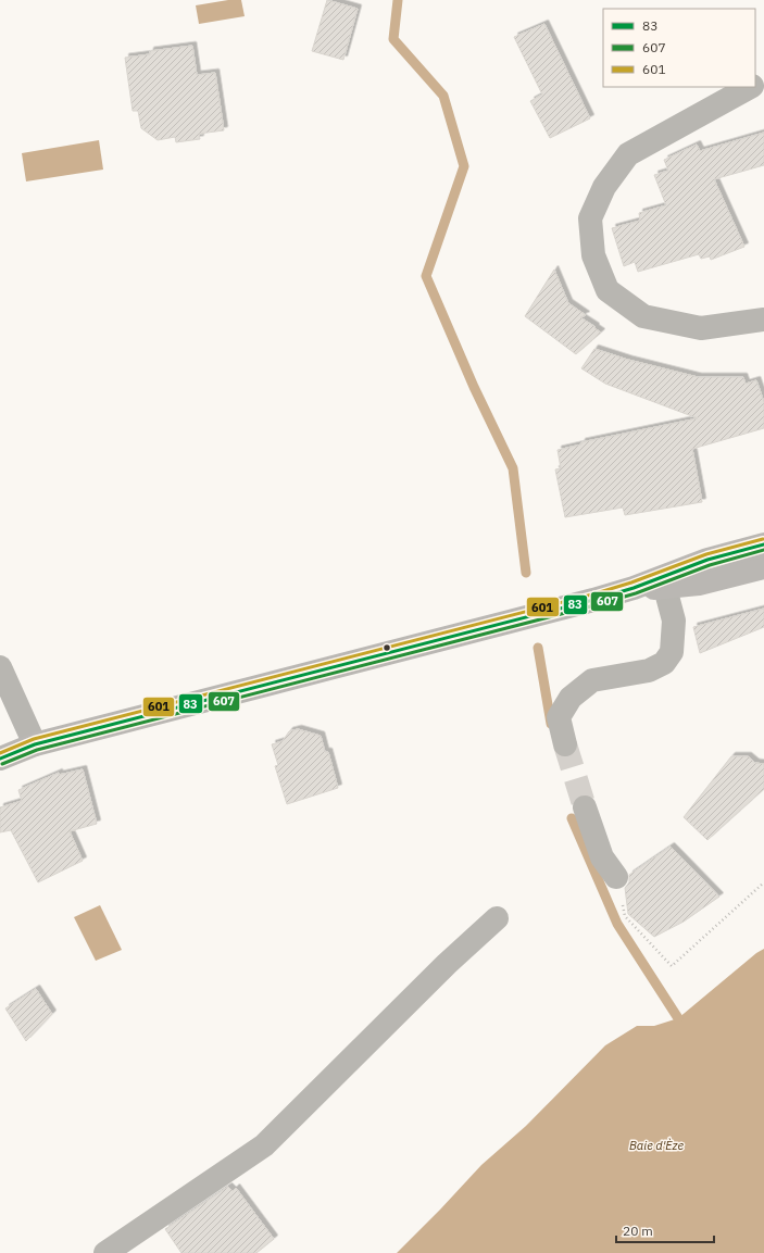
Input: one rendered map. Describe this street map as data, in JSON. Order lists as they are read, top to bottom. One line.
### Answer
{"water":["Baie d'Èze"],"lines":["transit line 601","transit line 83","transit line 607"],"legend":["83","607","601"],"scale_bar":"20 m"}
